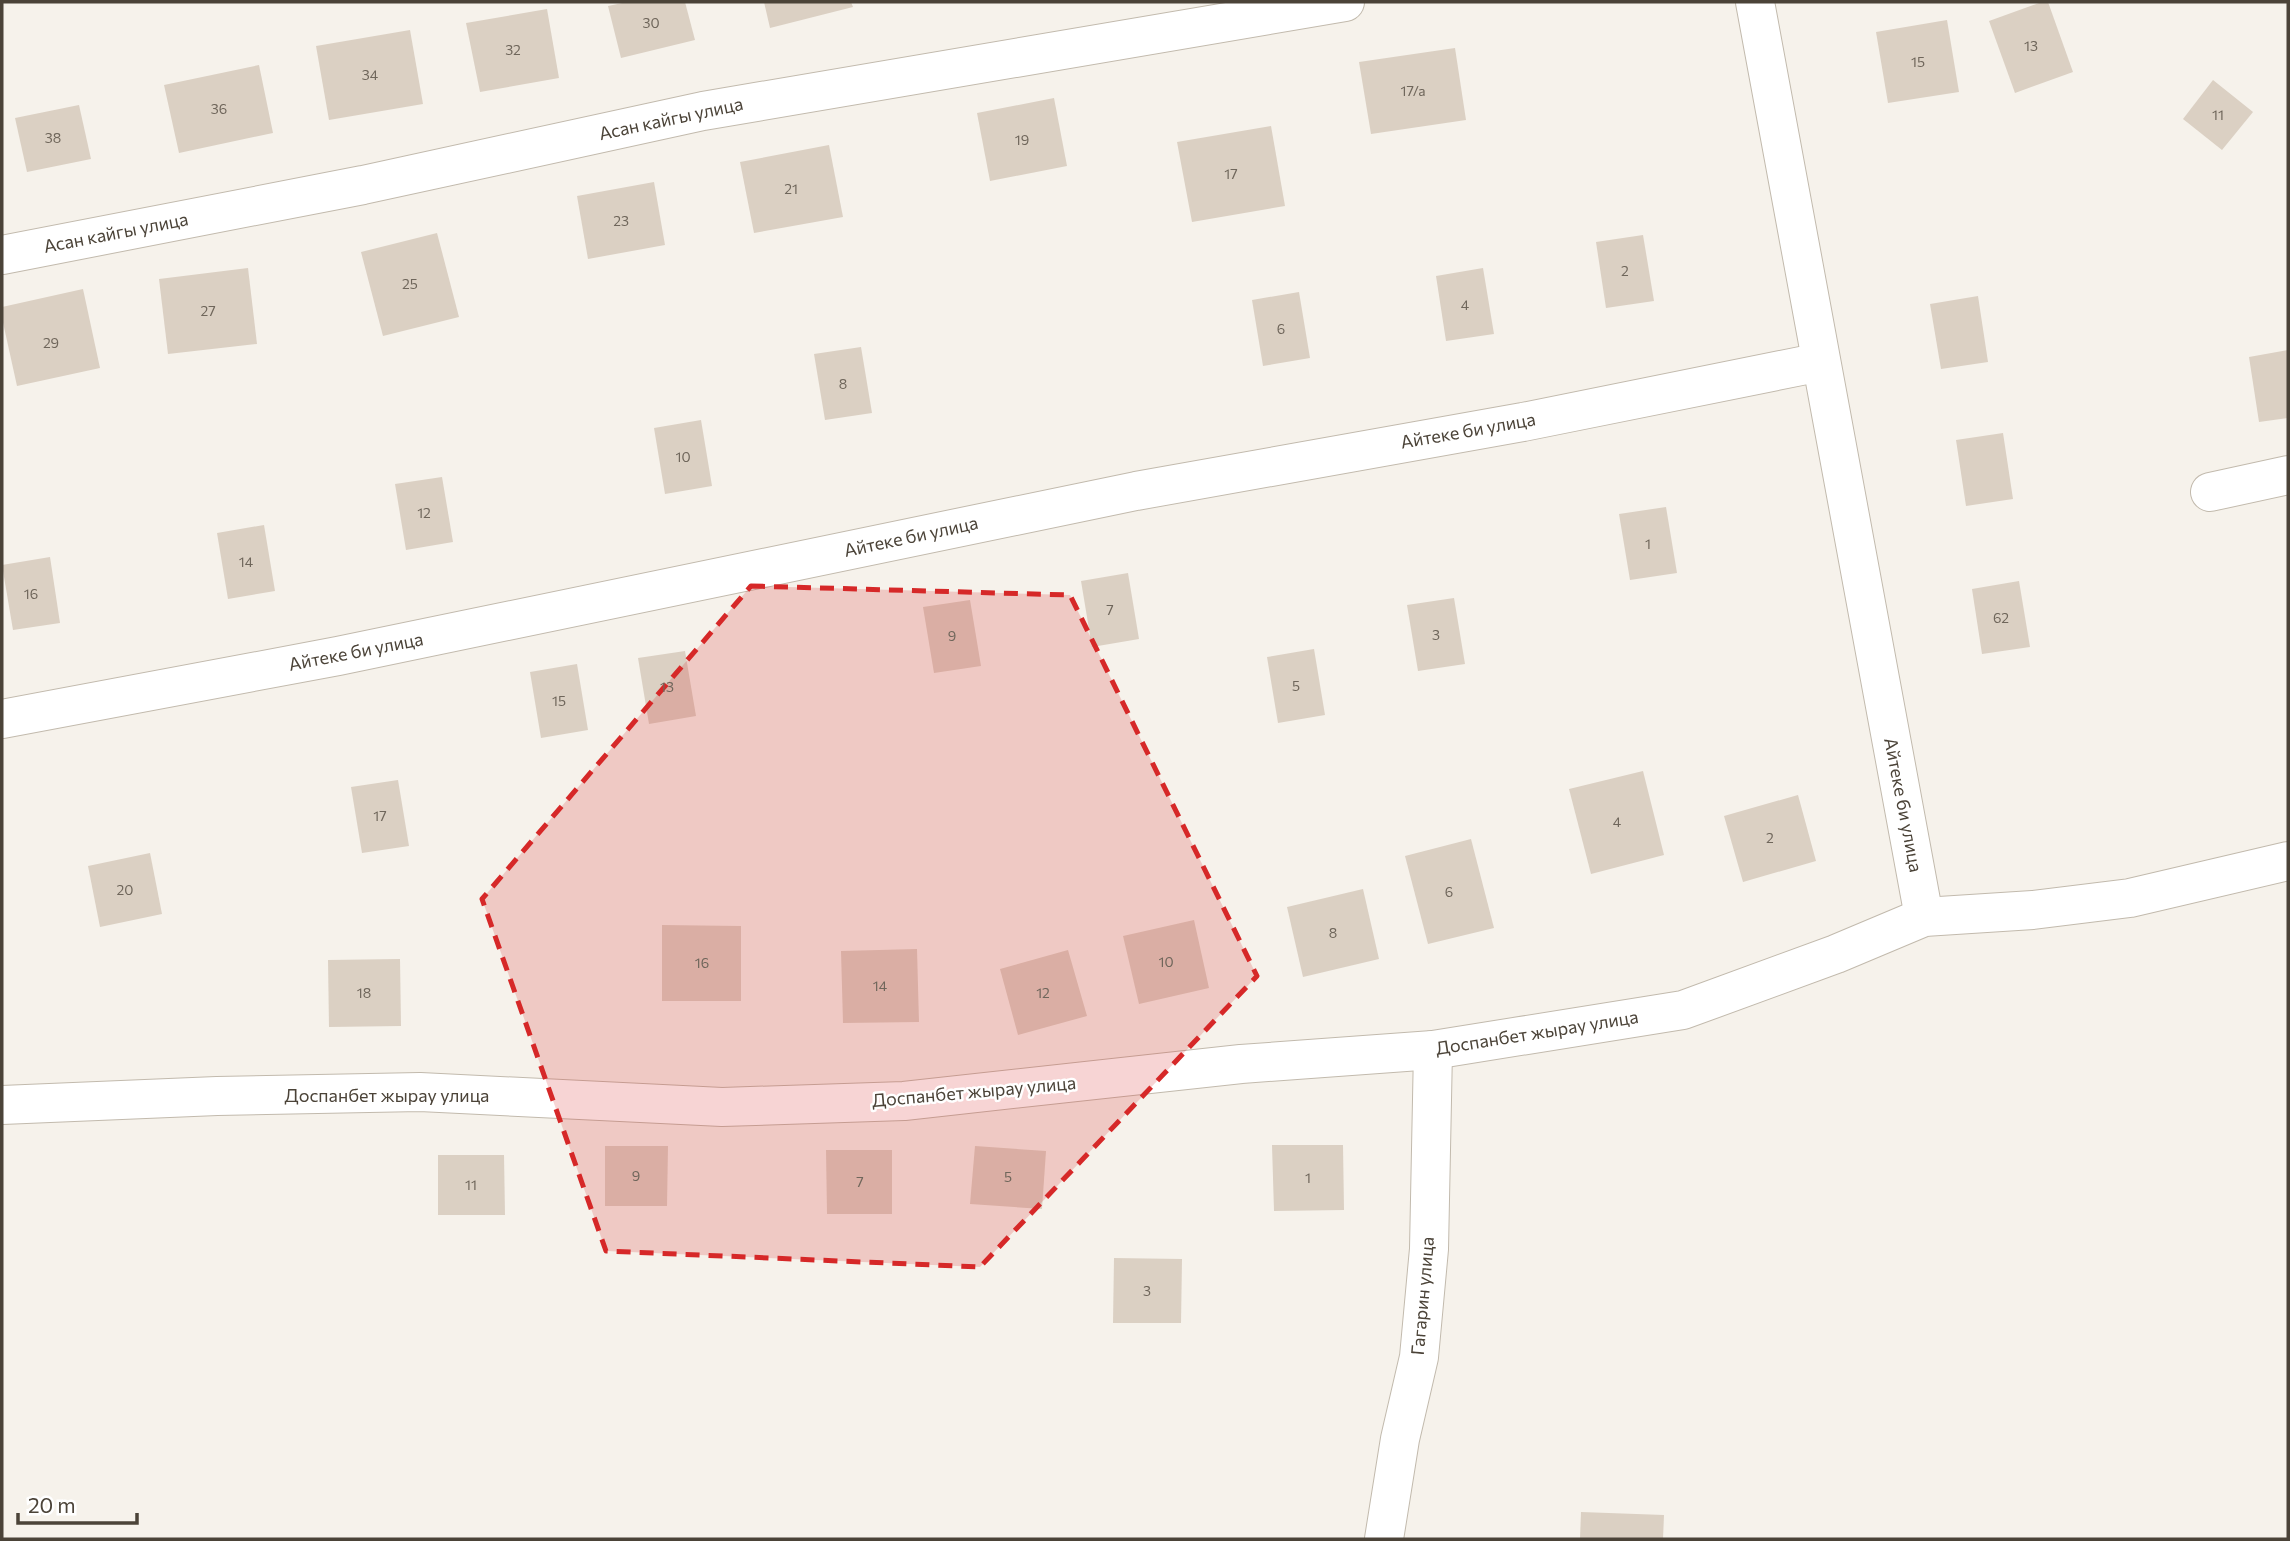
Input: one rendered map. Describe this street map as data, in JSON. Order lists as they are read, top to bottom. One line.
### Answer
{"streets":{"street":["Асан кайгы улица","Айтеке би улица","Доспанбет жырау улица","Гагарин улица"]},"crossings":[["Айтеке би улица","Доспанбет жырау улица"],["Доспанбет жырау улица","Гагарин улица"]],"house_numbers":["30","13","32","15","34","17/а","36","11","38","19","17","21","23","2","25","4","27","6","29","8","10","12","1","14","16","7","62","3","9","5","13","15","17","4","2","20","6","8","10","16","14","18","12","9","5","1","7","11","3"],"scale_bar":"20 m"}
